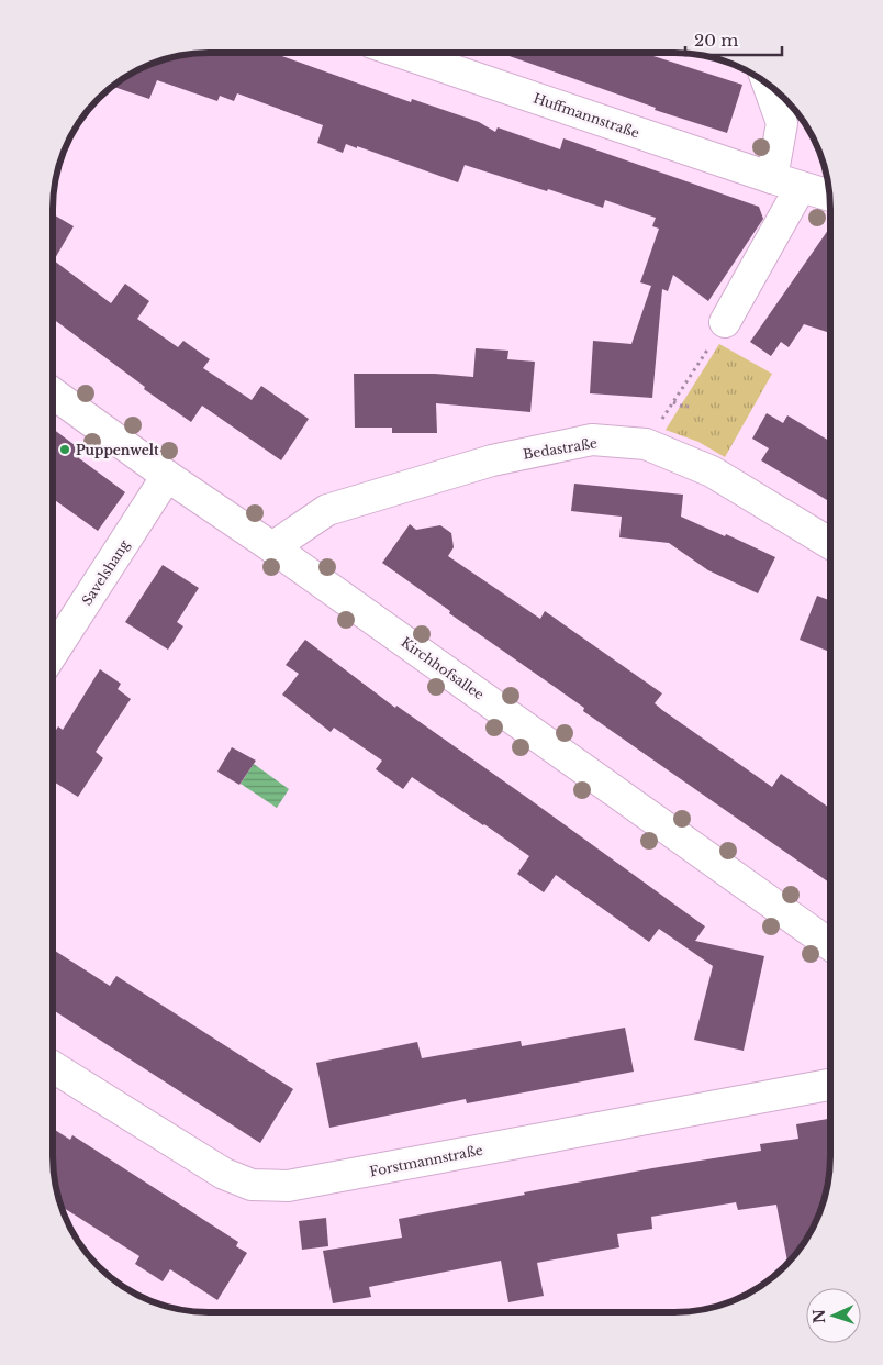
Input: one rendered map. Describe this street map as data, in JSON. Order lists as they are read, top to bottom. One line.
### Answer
{"streets":{"street":["Huffmannstraße","Bedastraße","Savelshang","Kirchhofsallee","Forstmannstraße"]},"crossings":[["Bedastraße","Kirchhofsallee"],["Savelshang","Kirchhofsallee"]],"places":["Puppenwelt"],"scale_bar":"20 m","north":"left"}
